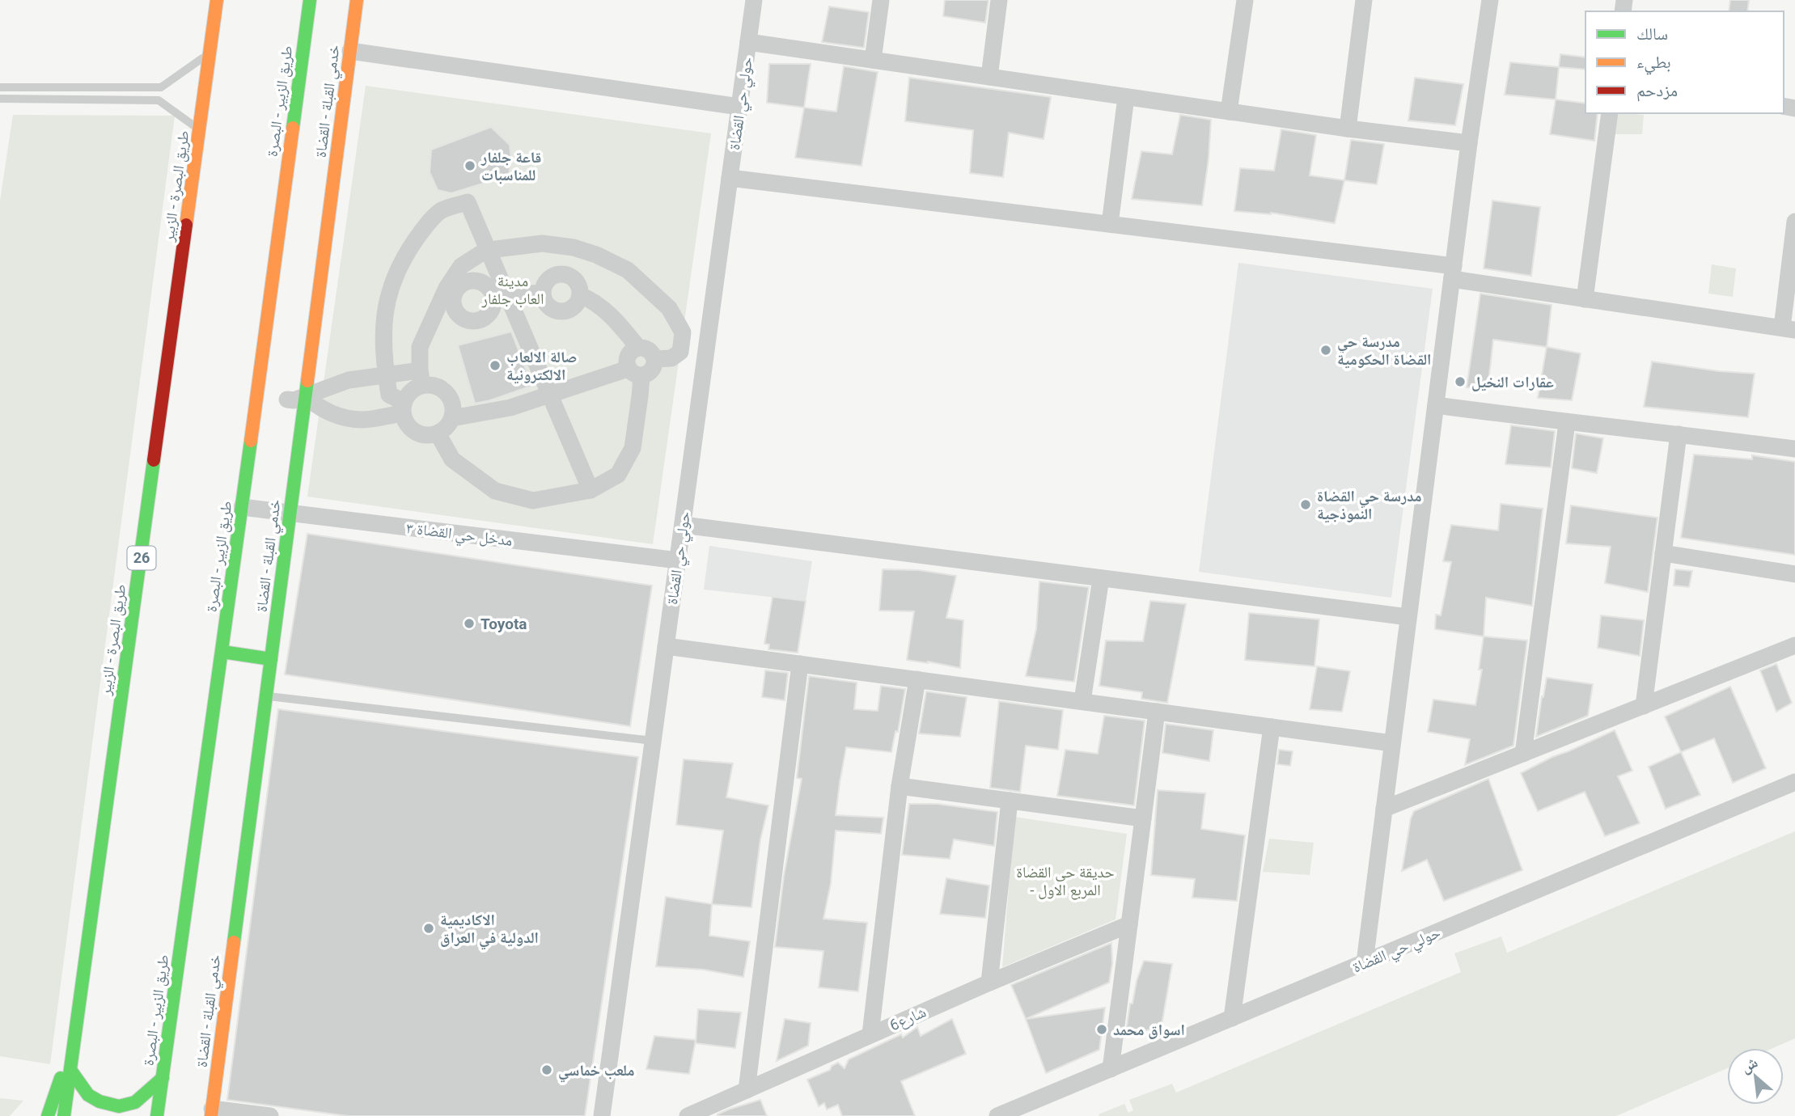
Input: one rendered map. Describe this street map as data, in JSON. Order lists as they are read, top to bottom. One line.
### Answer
{"streets":{"main road":["طريق الزبير - البصرة","خدمي القبلة - القضاة","طريق البصرة - الزبير","26"],"street":["حولي حي القضاة","مدخل حي القضاة ٣","شارع6"]},"crossings":[["طريق الزبير - البصرة","مدخل حي القضاة ٣"],["خدمي القبلة - القضاة","مدخل حي القضاة ٣"],["حولي حي القضاة","مدخل حي القضاة ٣"]],"parks":["مدينة العاب جلفار","حديقة حي القضاة - المربع الاول"],"places":["قاعة جلفار للمناسبات","مدرسة حي القضاة الحكومية","صالة الالعاب الالكترونية","عقارات النخيل","مدرسة حي القضاة النموذجية","Toyota","الاكاديمية الدولية في العراق","اسواق محمد","ملعب خماسي"],"legend":["سالك","بطيء","مزدحم"],"north":"top left"}
